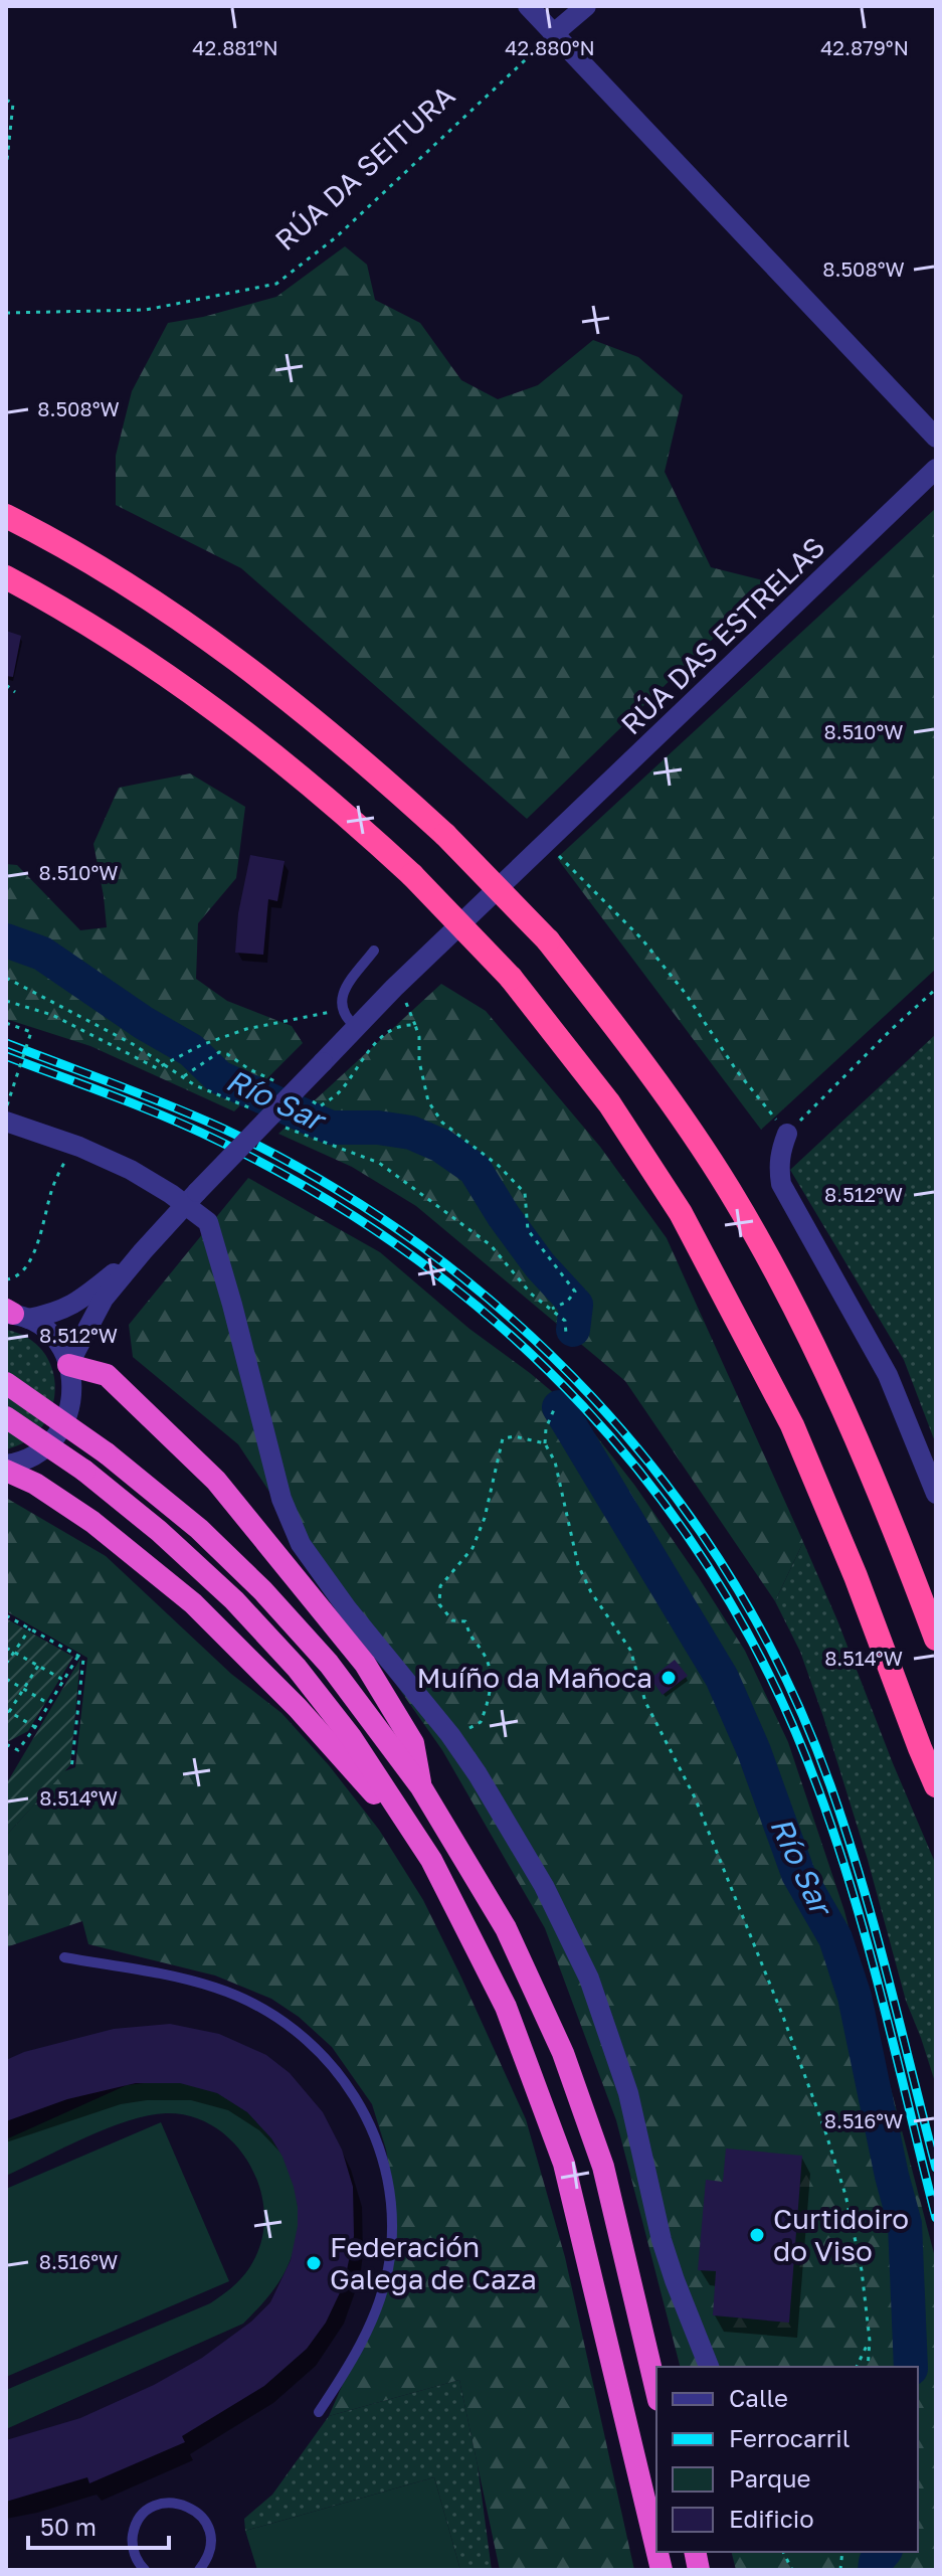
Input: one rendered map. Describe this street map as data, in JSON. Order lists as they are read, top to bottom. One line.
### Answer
{"streets":{"street":["RÚA DAS ESTRELAS"],"path":["RÚA DA SEITURA"]},"water":["Río Sar"],"places":["Muíño da Mañoca","Curtidoiro do Viso","Federación Galega de Caza"],"legend":["Calle","Ferrocarril","Parque","Edificio"],"scale_bar":"50 m","coordinates":["42.881°N","42.879°N","42.880°N","8.508°W","8.510°W","8.512°W","8.514°W","8.516°W"]}
